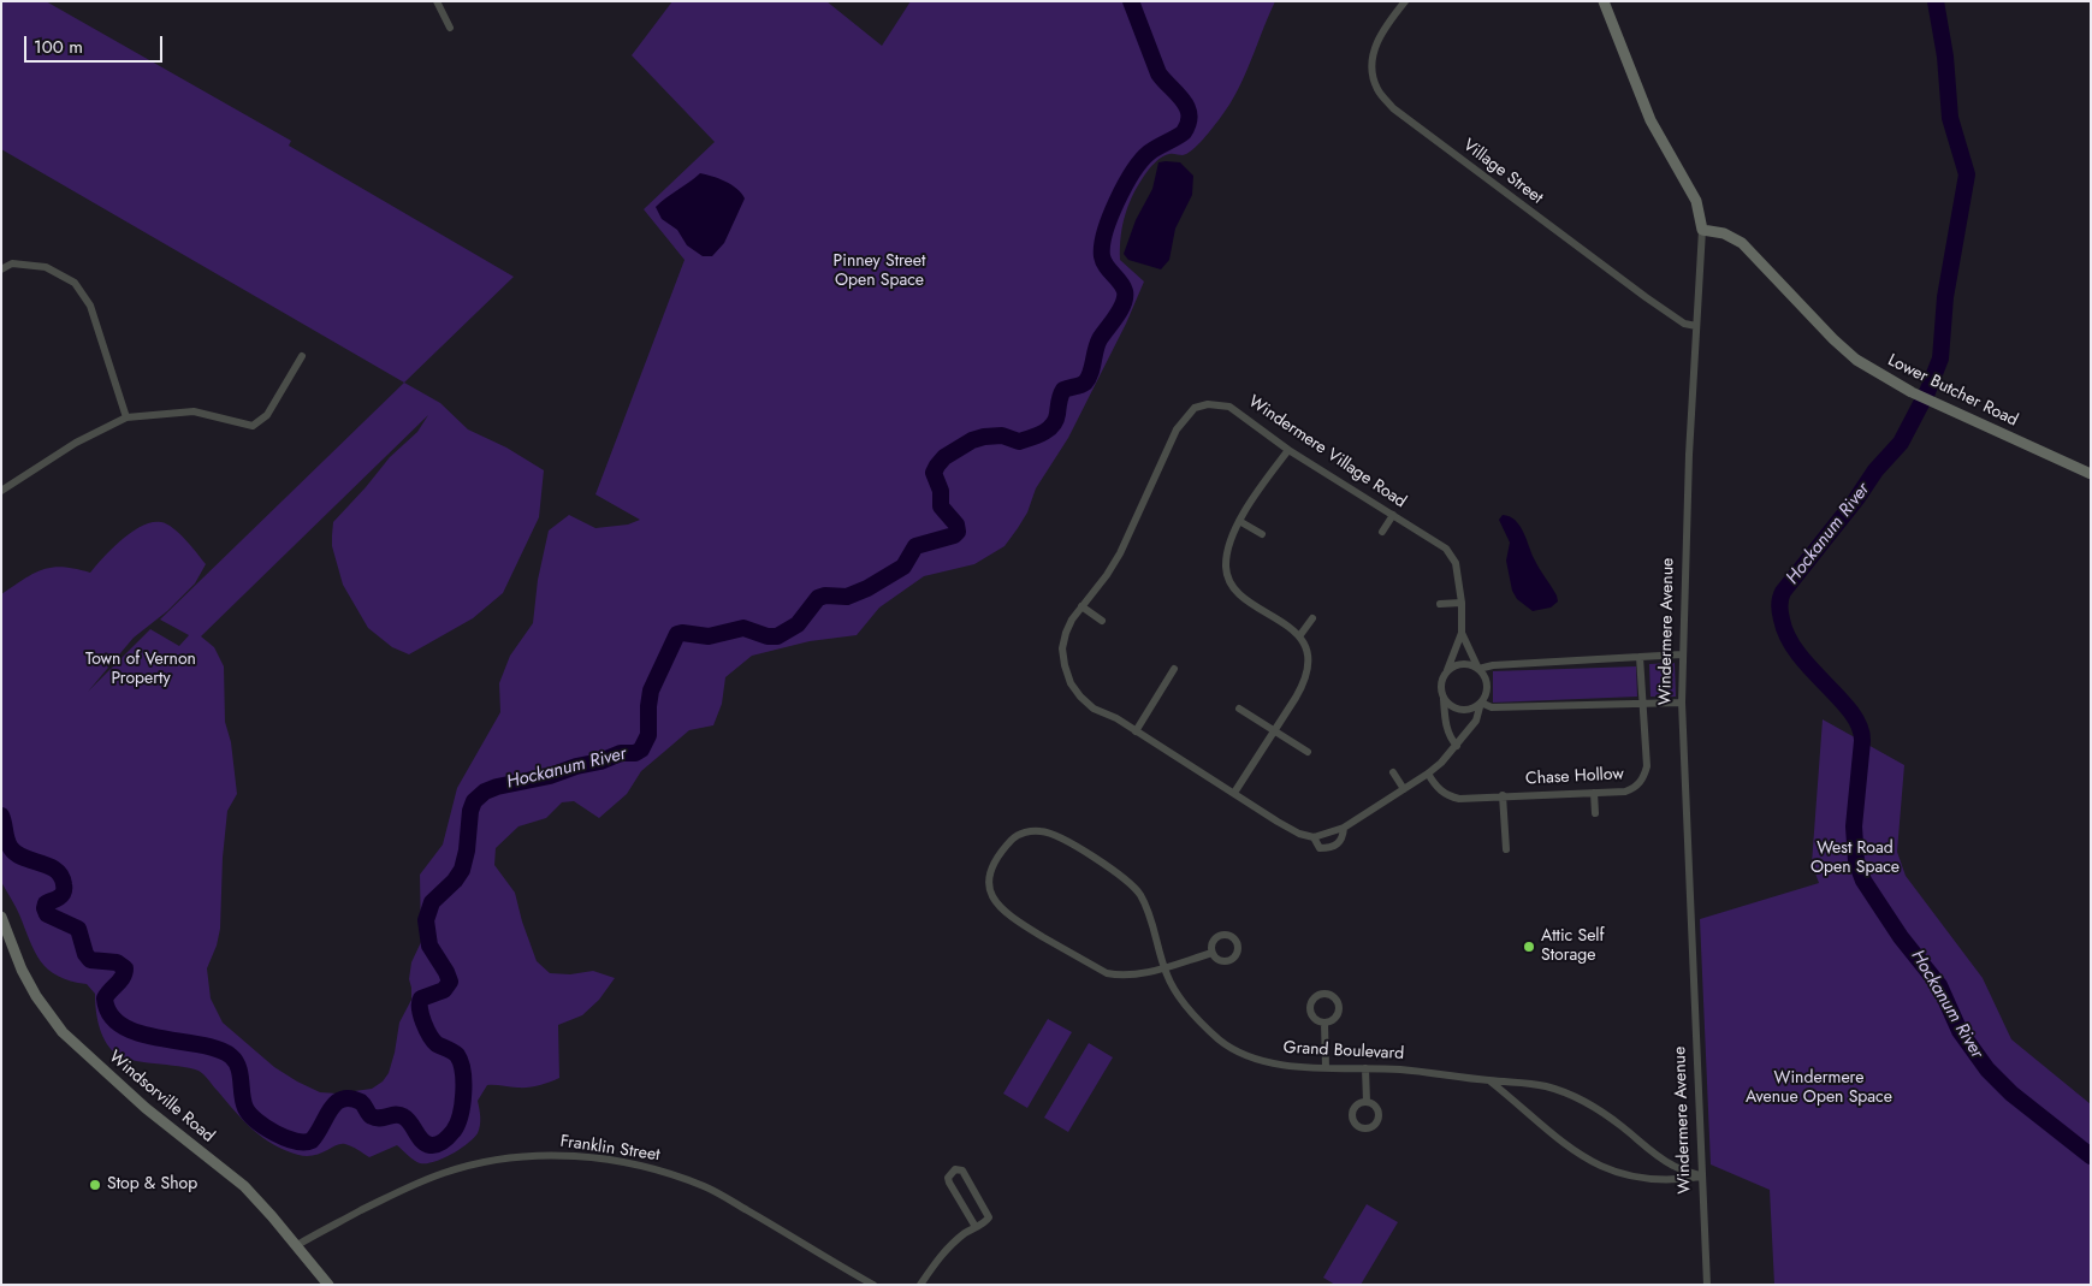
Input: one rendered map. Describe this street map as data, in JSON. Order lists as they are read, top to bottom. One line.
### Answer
{"streets":{"street":["Village Street","Lower Butcher Road","Windermere Village Road","Windermere Avenue","Chase Hollow","Grand Boulevard","Windsorville Road","Franklin Street"]},"crossings":[["Village Street","Windermere Avenue"],["Lower Butcher Road","Windermere Avenue"],["Windermere Village Road","Chase Hollow"],["Windermere Avenue","Grand Boulevard"],["Windsorville Road","Franklin Street"]],"water":["Hockanum River"],"parks":["Pinney Street Open Space","Town of Vernon Property","West Road Open Space","Windermere Avenue Open Space"],"places":["Attic Self Storage","Stop & Shop"],"scale_bar":"100 m"}
